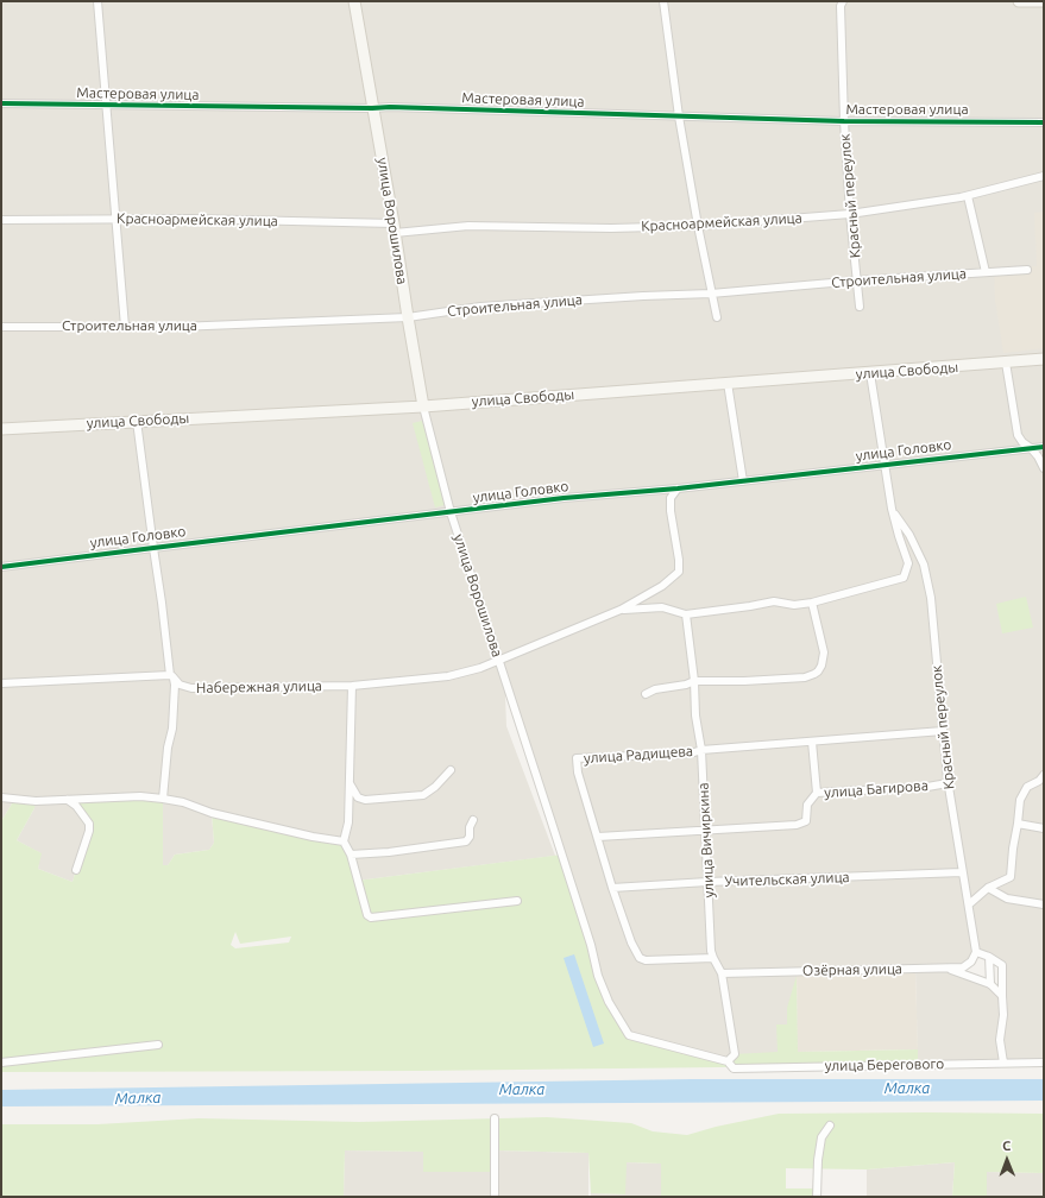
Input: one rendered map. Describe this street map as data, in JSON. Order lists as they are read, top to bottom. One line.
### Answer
{"streets":{"main road":["улица Ворошилова","улица Свободы"],"street":["Мастеровая улица","Красный переулок","Красноармейская улица","Строительная улица","улица Головко","Набережная улица","улица Радищева","улица Багирова","улица Вичиркина","Учительская улица","Озёрная улица","улица Берегового"]},"crossings":[["Мастеровая улица","Красный переулок"],["Мастеровая улица","улица Ворошилова"],["Красный переулок","Красноармейская улица"],["Красный переулок","Строительная улица"],["Красный переулок","улица Свободы"],["Красный переулок","улица Головко"],["Красный переулок","Набережная улица"],["Красный переулок","улица Радищева"],["Красный переулок","улица Багирова"],["Красный переулок","Учительская улица"],["Красный переулок","Озёрная улица"],["Красноармейская улица","улица Ворошилова"],["улица Ворошилова","Строительная улица"],["улица Ворошилова","улица Свободы"],["улица Ворошилова","улица Головко"],["улица Ворошилова","Набережная улица"],["улица Ворошилова","улица Берегового"],["улица Головко","Набережная улица"],["Набережная улица","улица Вичиркина"],["улица Радищева","улица Багирова"],["улица Радищева","улица Вичиркина"],["улица Радищева","Учительская улица"],["улица Багирова","улица Вичиркина"],["улица Вичиркина","Учительская улица"],["улица Вичиркина","Озёрная улица"],["улица Вичиркина","улица Берегового"]],"water":["Малка"],"north":"top"}
